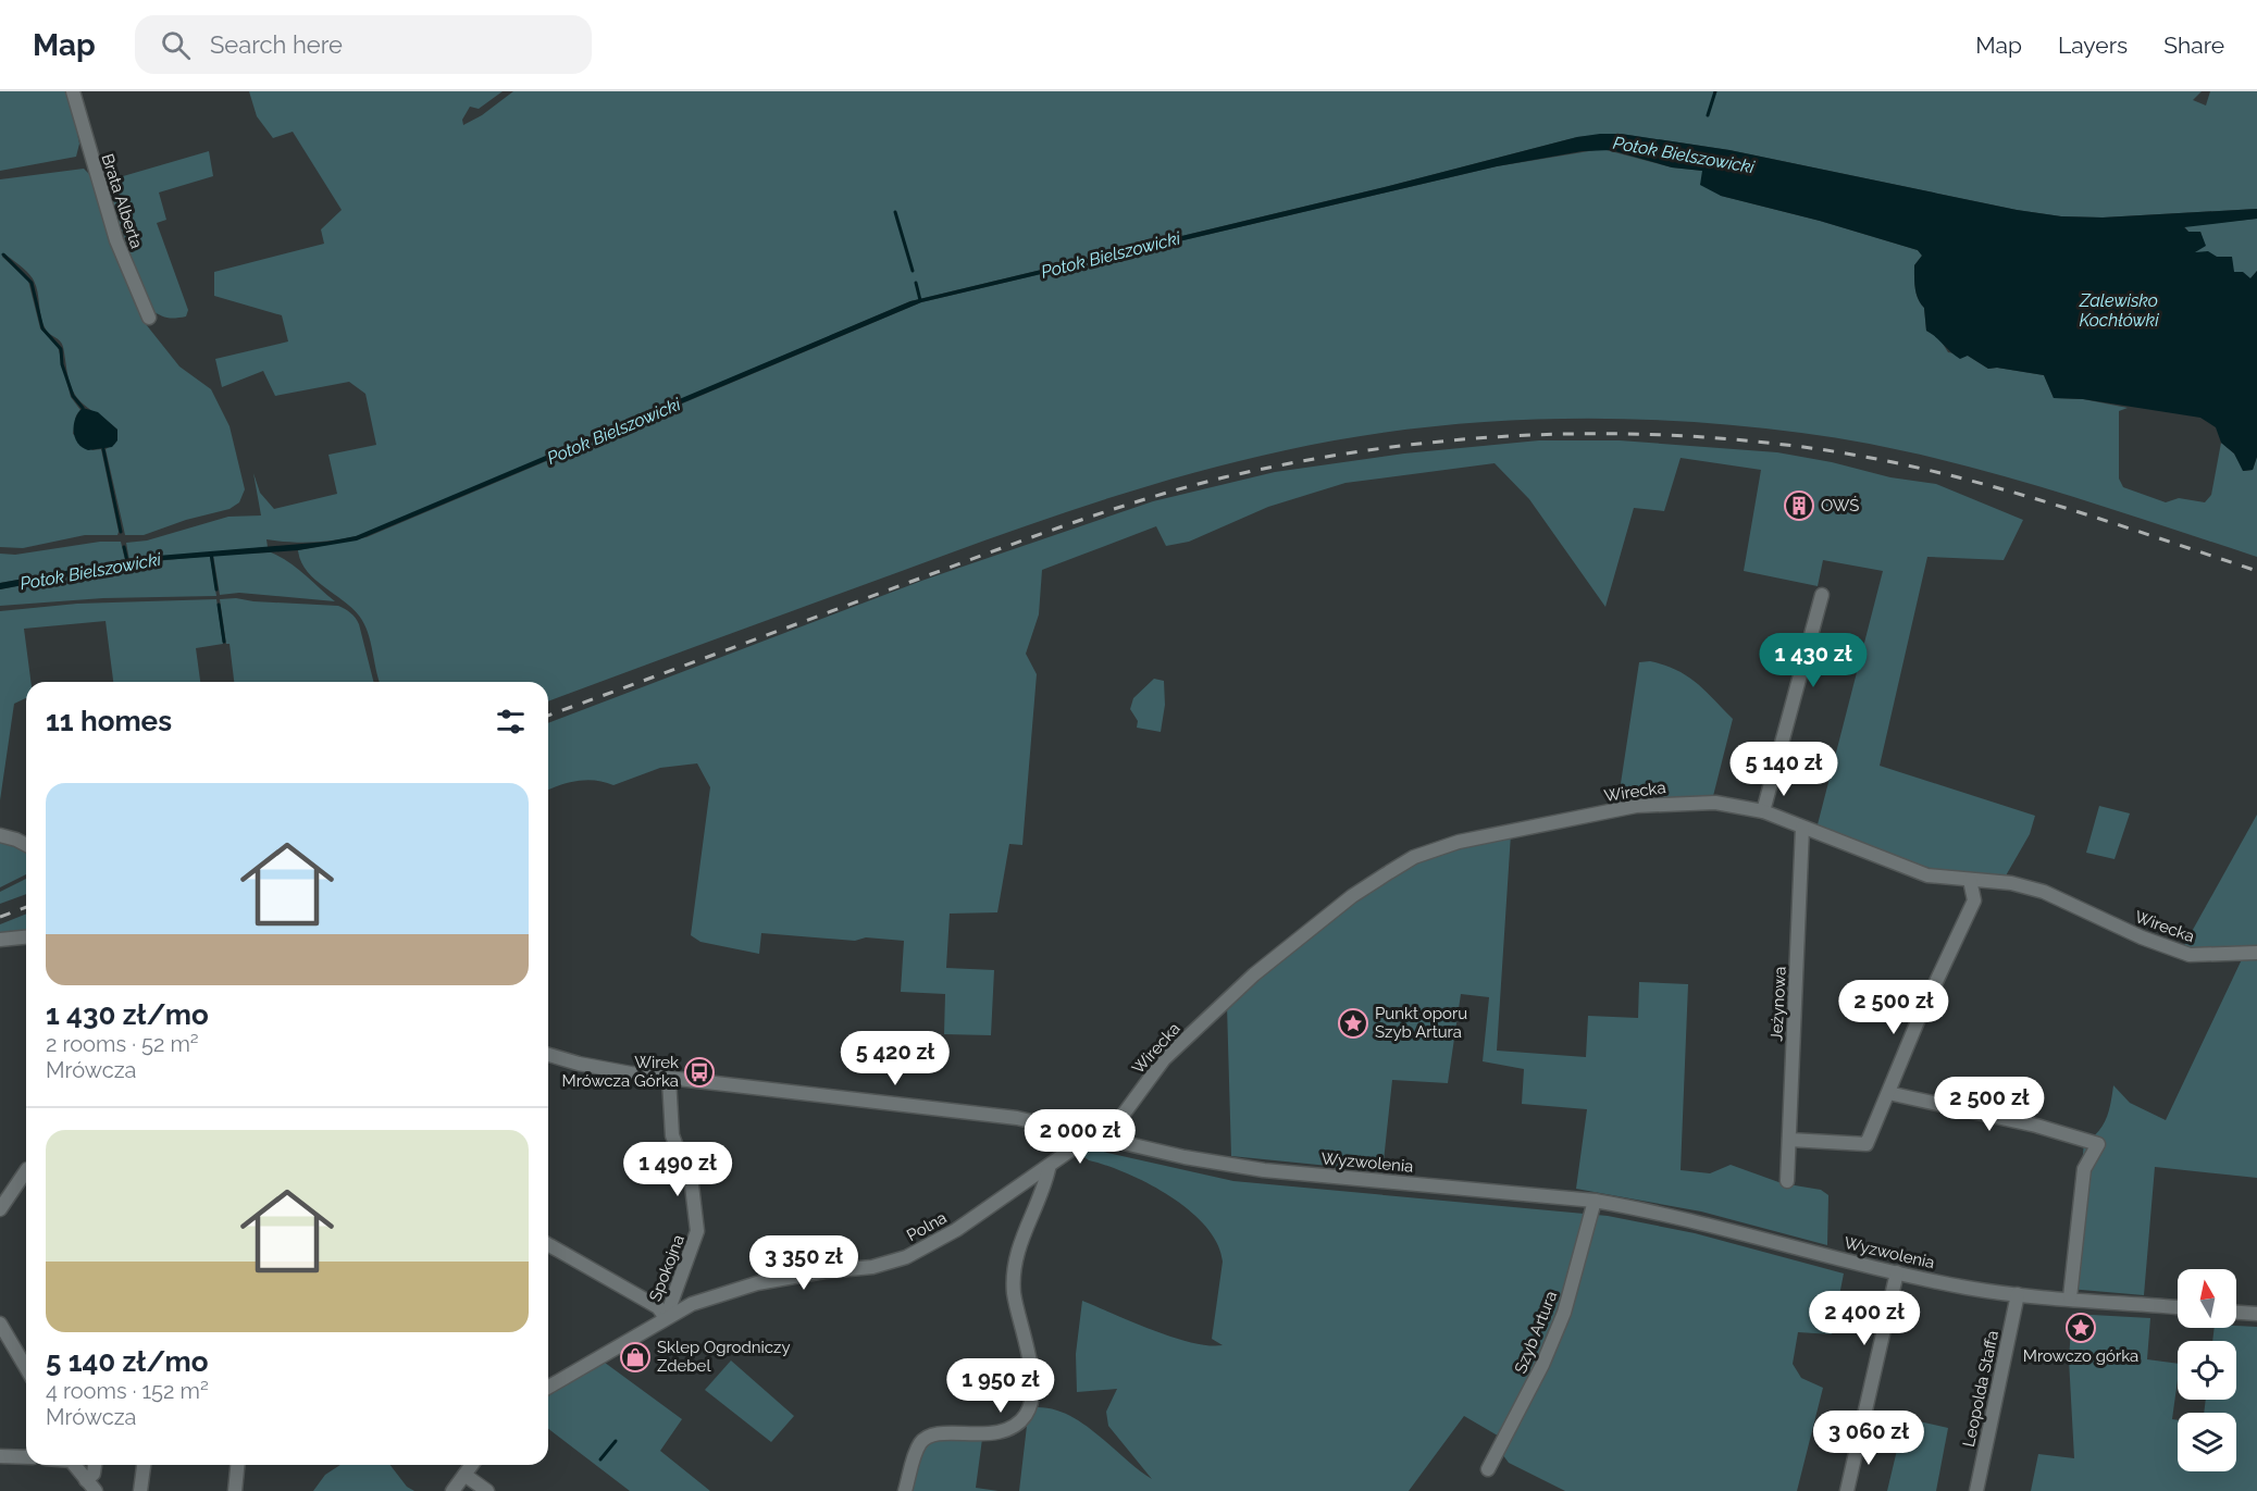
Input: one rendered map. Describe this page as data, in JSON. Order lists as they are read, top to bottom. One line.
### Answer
{"streets":{"street":["Brata Alberta","Wirecka","Jeżynowa","Wyzwolenia","Polna","Spokojna","Szyb Artura","Leopolda Staffa"]},"crossings":[["Wirecka","Jeżynowa"],["Wirecka","Wyzwolenia"],["Wirecka","Polna"],["Wyzwolenia","Polna"],["Wyzwolenia","Spokojna"],["Wyzwolenia","Szyb Artura"],["Wyzwolenia","Leopolda Staffa"],["Polna","Spokojna"]],"water":["Potok Bielszowicki","Zalewisko Kochłówki"],"places":{"building":["OWŚ"],"place":["Punkt oporu Szyb Artura","Mrowczo górka"],"bus stop":["Wirek Mrówcza Górka"],"shop":["Sklep Ogrodniczy Zdebel"]},"north":"top","page":{"header":"Map","search":"Search here","nav":["Map","Layers","Share"],"price":["1 430 zł","5 140 zł","2 500 zł","5 420 zł","2 500 zł","2 000 zł","1 490 zł","3 350 zł","2 400 zł","1 950 zł","3 060 zł"],"heading":"11 homes","list":[{"name":"1 430 zł/mo","note":"2 rooms · 52 m² · Mrówcza"},{"name":"5 140 zł/mo","note":"4 rooms · 152 m² · Mrówcza"}]}}
